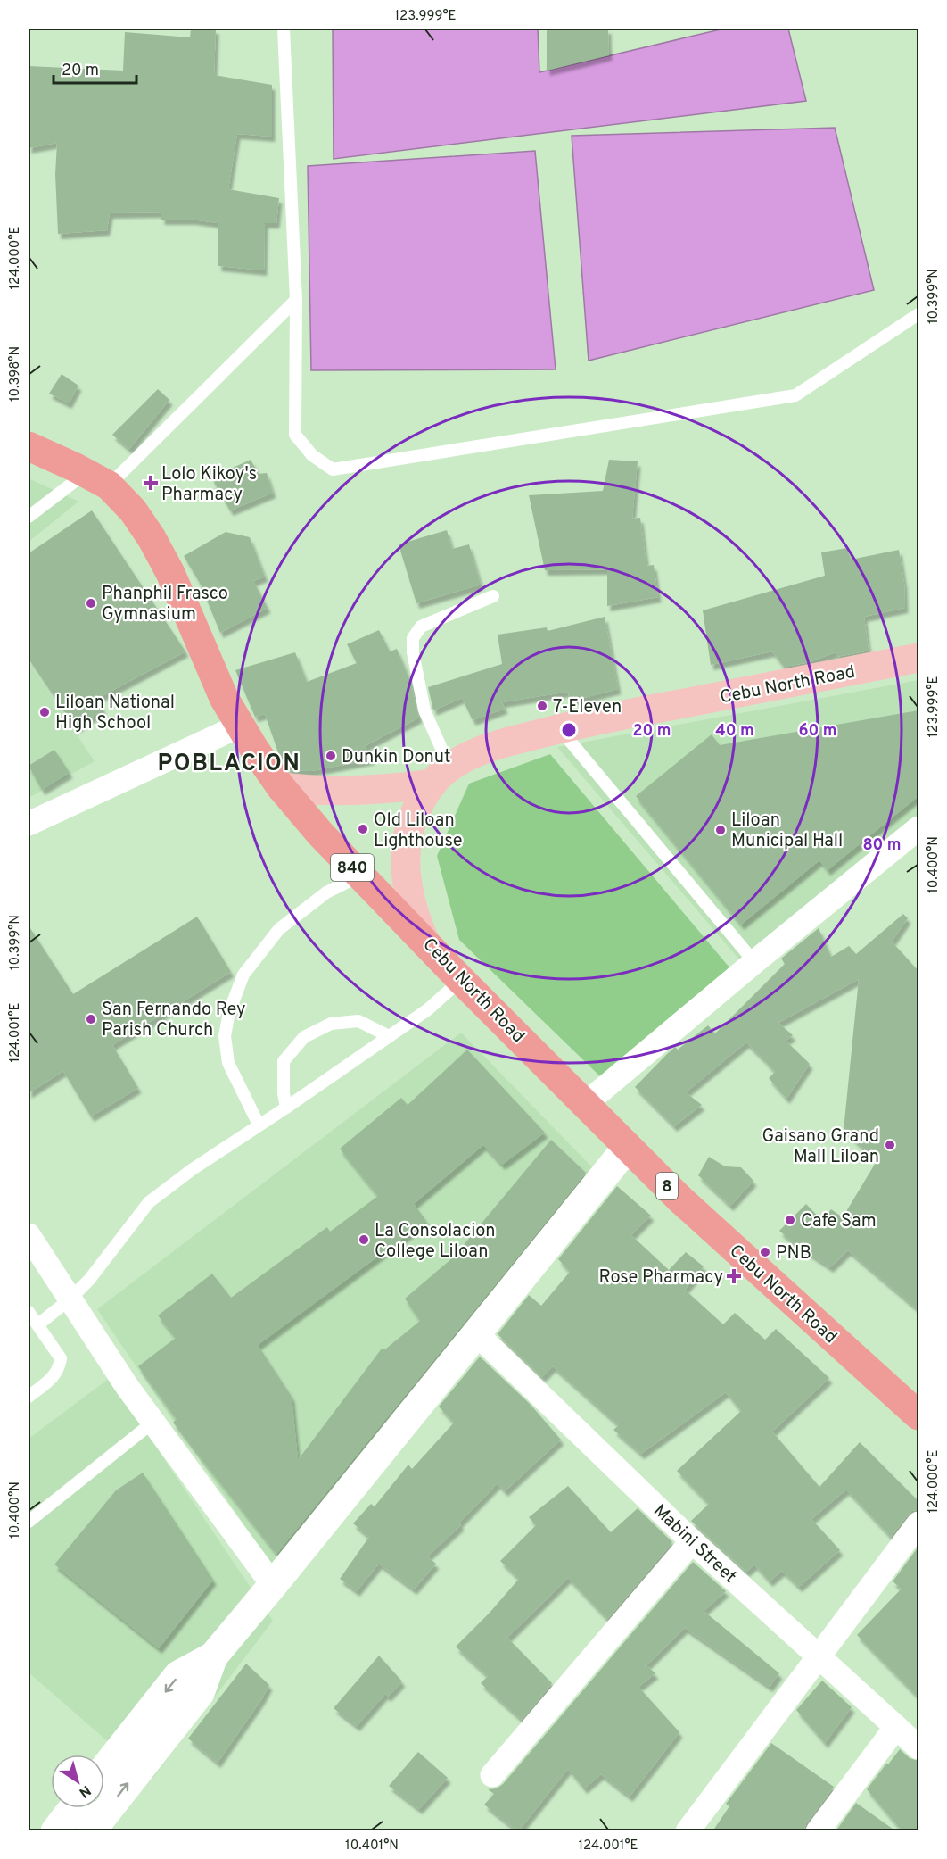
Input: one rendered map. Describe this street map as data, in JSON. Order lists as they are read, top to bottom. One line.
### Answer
{"streets":{"highway":["Cebu North Road","840","8"],"street":["Mabini Street"]},"crossings":[["Cebu North Road","840"]],"districts":["POBLACION"],"places":{"health":["Lolo Kikoy's Pharmacy","Rose Pharmacy"],"other":["Phanphil Frasco Gymnasium","7-Eleven","Liloan National High School","Dunkin Donut","Old Liloan Lighthouse","Liloan Municipal Hall","San Fernando Rey Parish Church","Gaisano Grand Mall Liloan","Cafe Sam","La Consolacion College Liloan","PNB"]},"scale_bar":"20 m","north":"bottom right","coordinates":["123.999°E","124.000°E","10.399°N","10.398°N","10.400°N","124.001°E","10.401°N"],"rings":["20 m","40 m","60 m","80 m"]}
